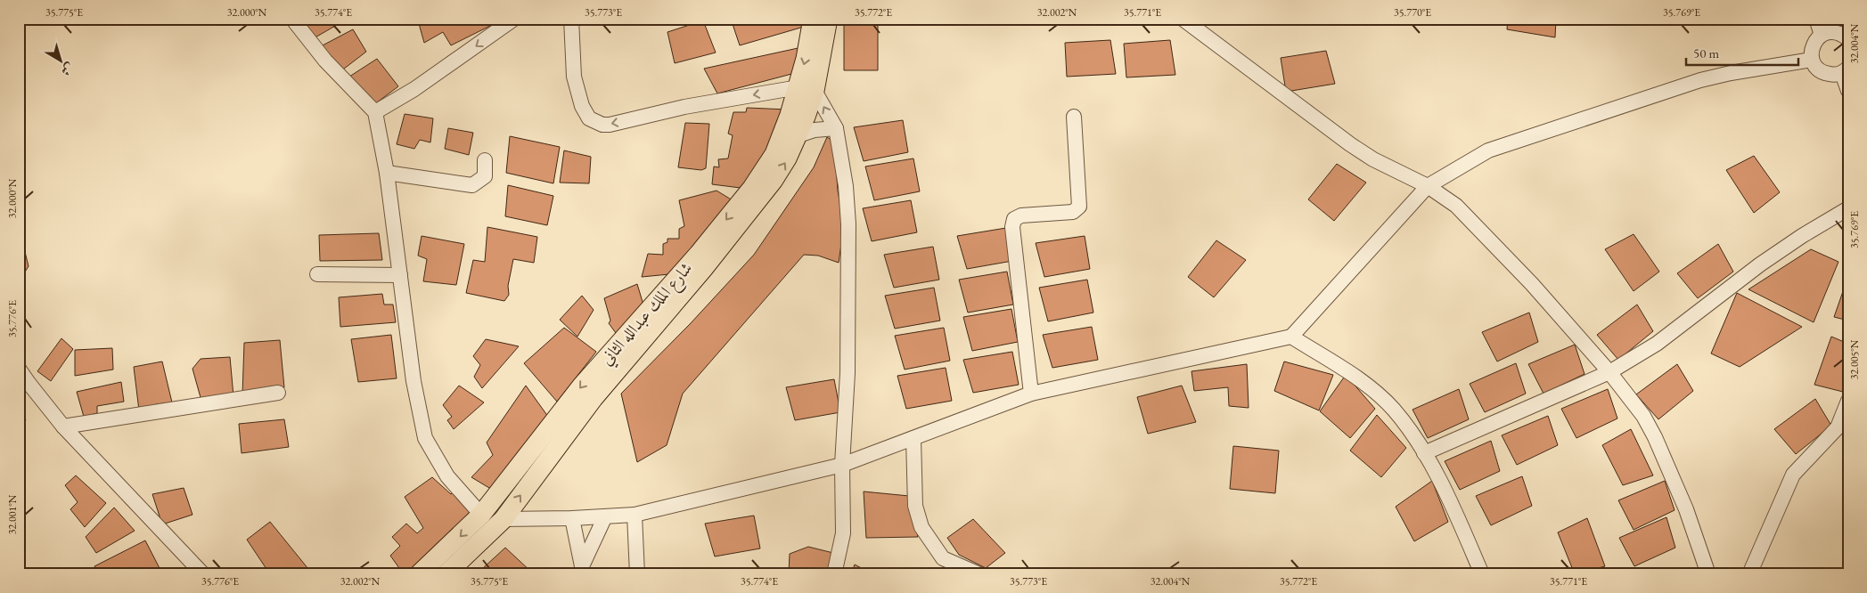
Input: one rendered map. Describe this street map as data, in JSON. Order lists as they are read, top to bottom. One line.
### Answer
{"streets":{"main road":["شارع الملك عبدالله الثاني"]},"scale_bar":"50 m","north":"bottom right","coordinates":["35.775°E","32.000°N","35.774°E","35.773°E","35.772°E","32.002°N","35.771°E","35.770°E","35.769°E","32.004°N","35.776°E","32.005°N","32.001°N"]}
